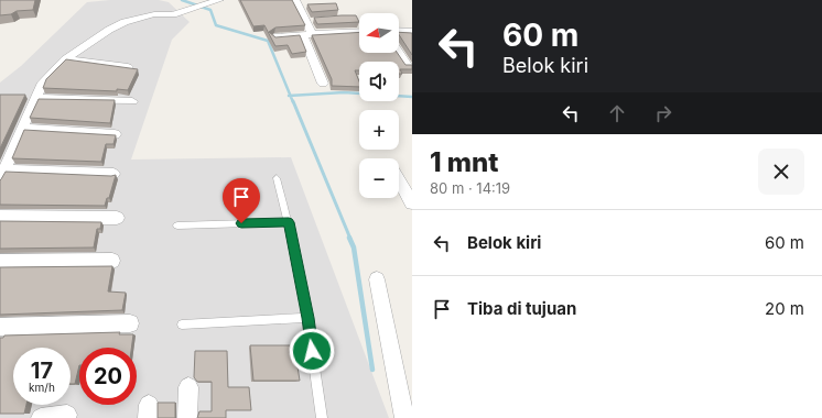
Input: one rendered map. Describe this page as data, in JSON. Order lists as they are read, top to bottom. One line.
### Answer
{"north":"left","page":{"turn":["60 m","Belok kiri"],"map_buttons":["+","−"],"heading":["1 mnt","80 m · 14:19"],"list":[{"name":"Belok kiri","value":"60 m"},{"name":"Tiba di tujuan","value":"20 m"}],"speed":"17 km/h","limit":"20"}}
